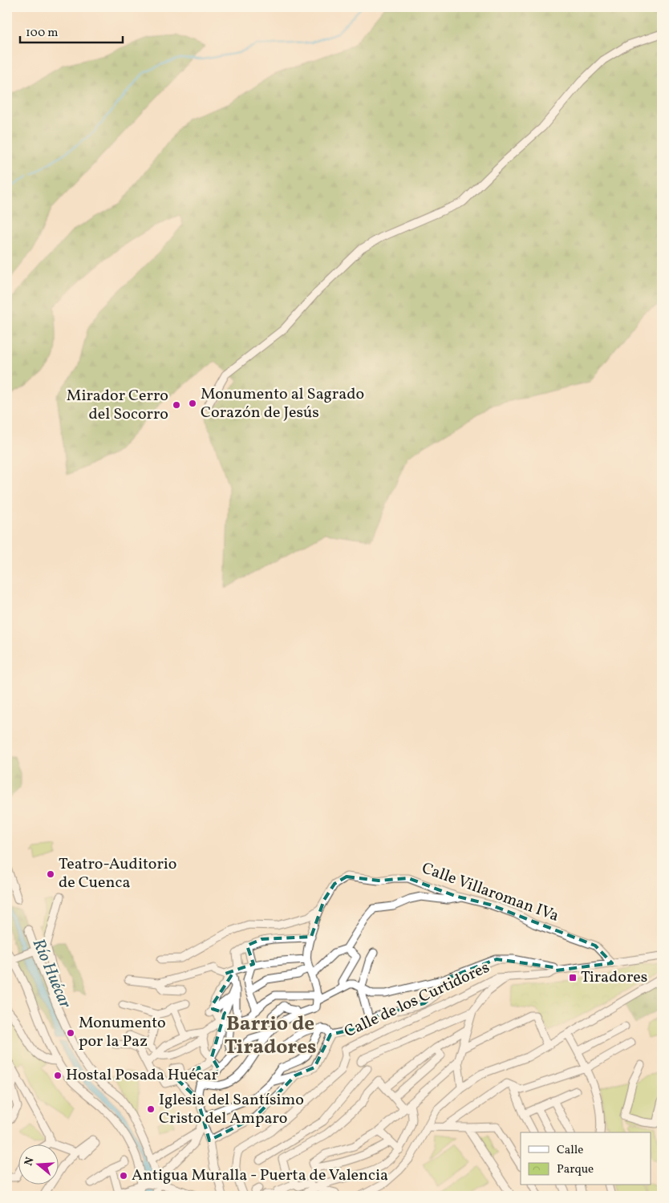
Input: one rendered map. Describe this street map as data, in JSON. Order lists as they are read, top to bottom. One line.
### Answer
{"streets":{"street":["Calle Villaroman IVa","Calle de los Curtidores"]},"districts":["Barrio de Tiradores"],"water":["Río Huécar"],"places":{"other":["Monumento al Sagrado Corazón de Jesús","Mirador Cerro del Socorro","Teatro-Auditorio de Cuenca","Monumento por la Paz","Hostal Posada Huécar","Iglesia del Santísimo Cristo del Amparo","Antigua Muralla - Puerta de Valencia"],"transit":["Tiradores"]},"legend":["Calle","Parque"],"scale_bar":"100 m","north":"left"}
